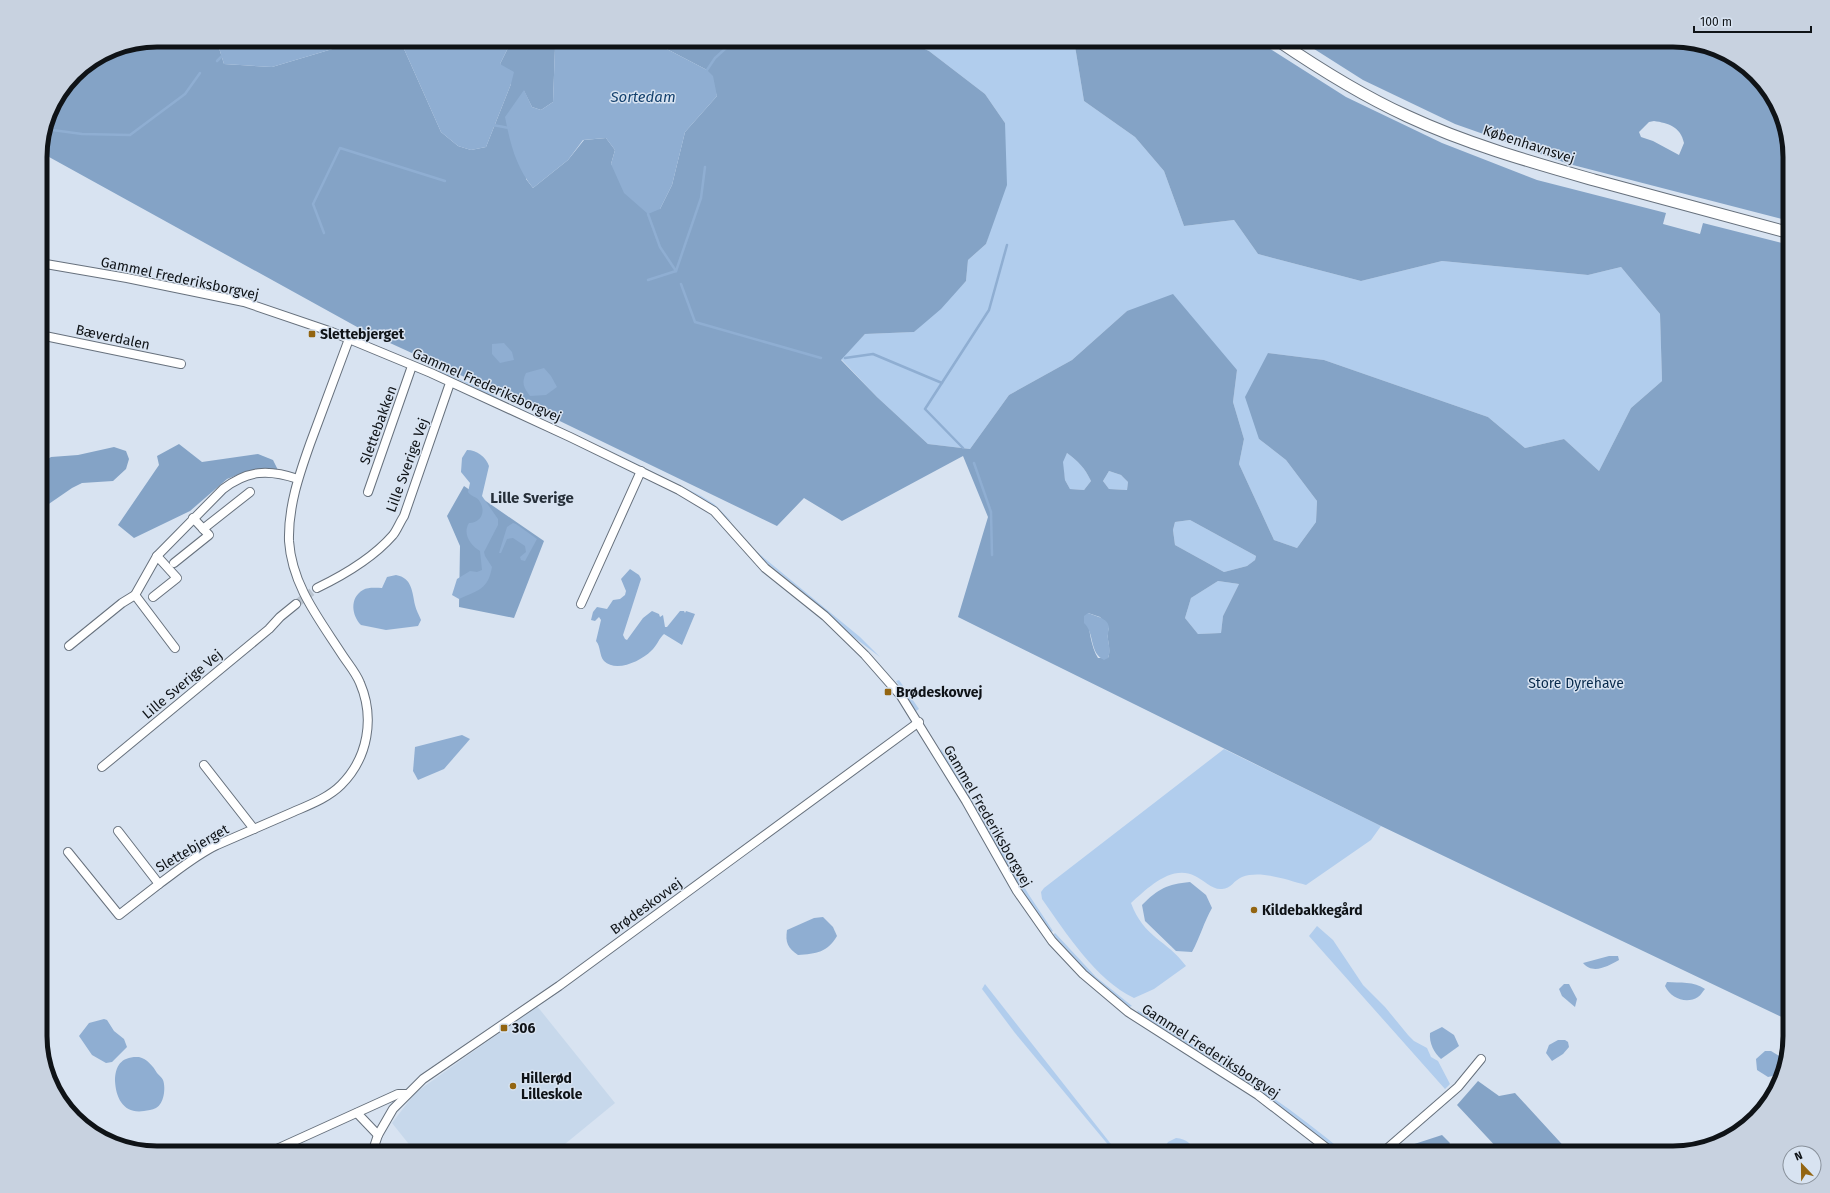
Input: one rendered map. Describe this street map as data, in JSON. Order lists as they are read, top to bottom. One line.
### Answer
{"streets":{"main road":["Københavnsvej"],"street":["Gammel Frederiksborgvej","Bæverdalen","Slettebakken","Lille Sverige Vej","Slettebjerget","Brødeskovvej"]},"crossings":[["Gammel Frederiksborgvej","Slettebakken"],["Gammel Frederiksborgvej","Lille Sverige Vej"],["Gammel Frederiksborgvej","Slettebjerget"],["Gammel Frederiksborgvej","Brødeskovvej"]],"districts":["Lille Sverige"],"water":["Sortedam"],"parks":["Store Dyrehave"],"places":{"transit":["Slettebjerget","Brødeskovvej","306"],"other":["Kildebakkegård","Hillerød Lilleskole"]},"scale_bar":"100 m","north":"top"}
